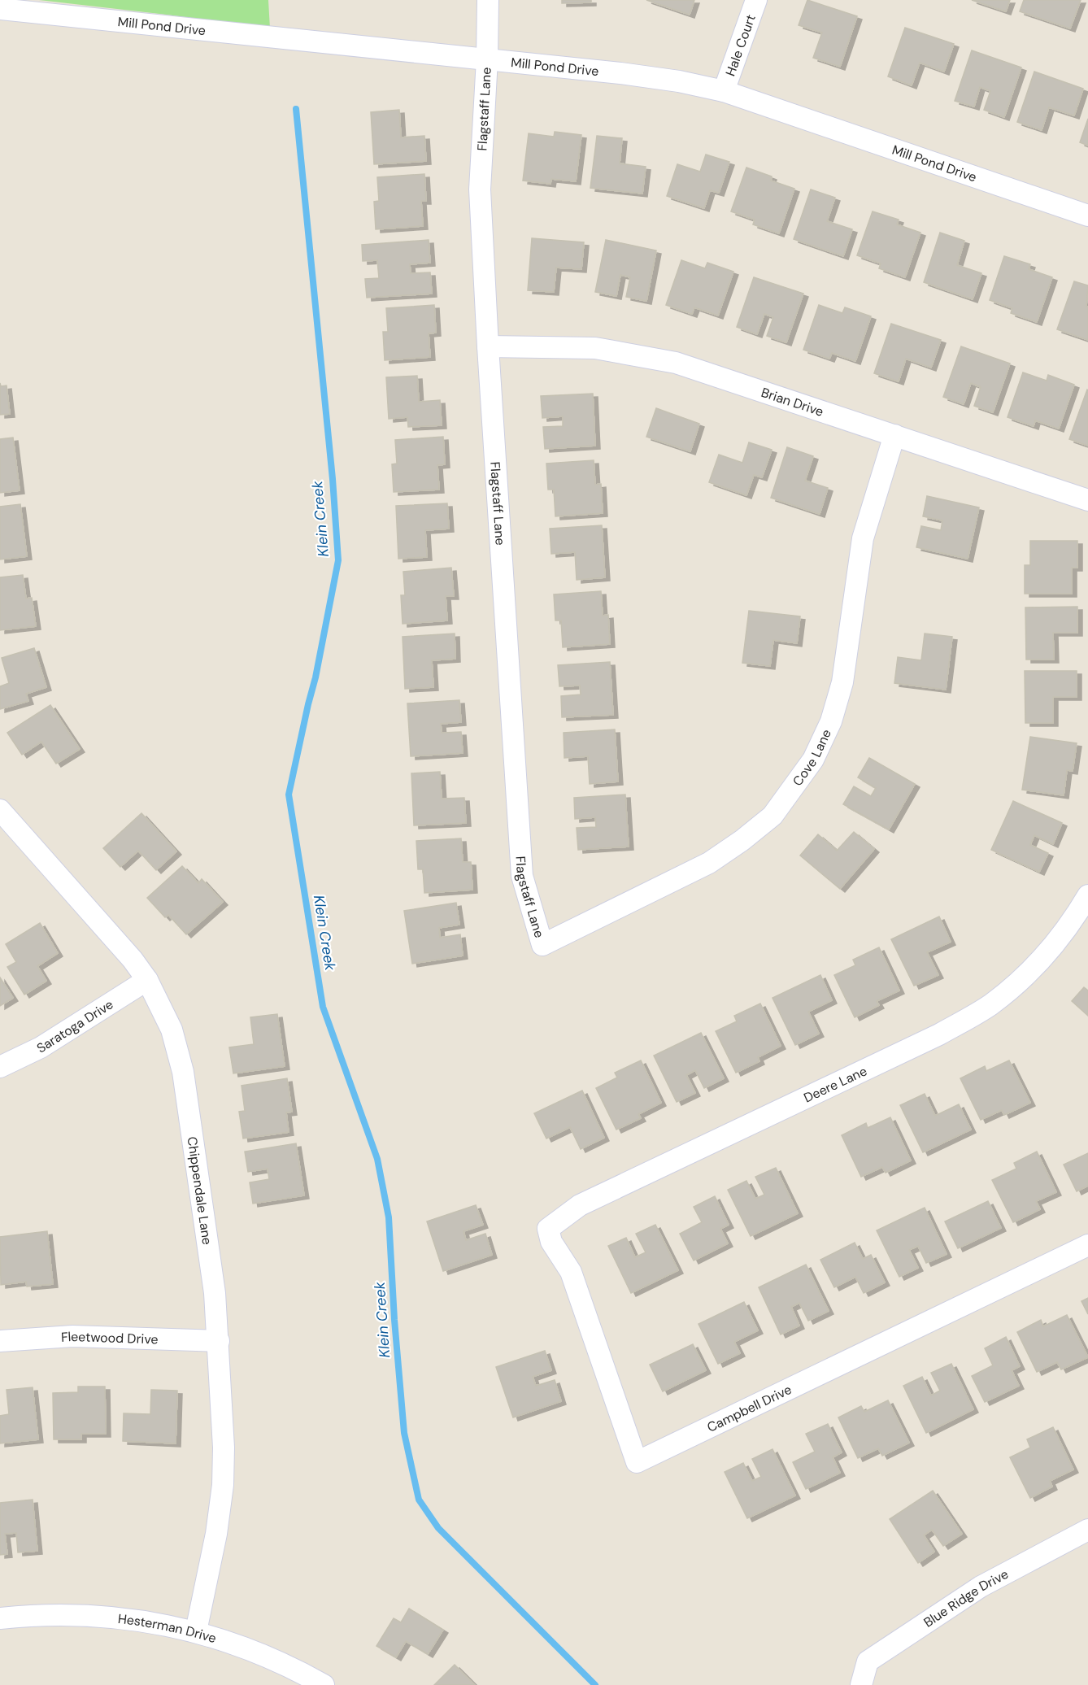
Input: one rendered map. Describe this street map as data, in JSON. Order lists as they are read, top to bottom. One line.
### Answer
{"streets":{"street":["Mill Pond Drive","Hale Court","Flagstaff Lane","Brian Drive","Cove Lane","Saratoga Drive","Deere Lane","Chippendale Lane","Fleetwood Drive","Campbell Drive","Blue Ridge Drive","Hesterman Drive"]},"crossings":[["Mill Pond Drive","Hale Court"],["Mill Pond Drive","Flagstaff Lane"],["Flagstaff Lane","Brian Drive"],["Flagstaff Lane","Cove Lane"],["Brian Drive","Cove Lane"],["Saratoga Drive","Chippendale Lane"],["Deere Lane","Campbell Drive"],["Chippendale Lane","Fleetwood Drive"],["Chippendale Lane","Hesterman Drive"]],"water":["Klein Creek"]}
